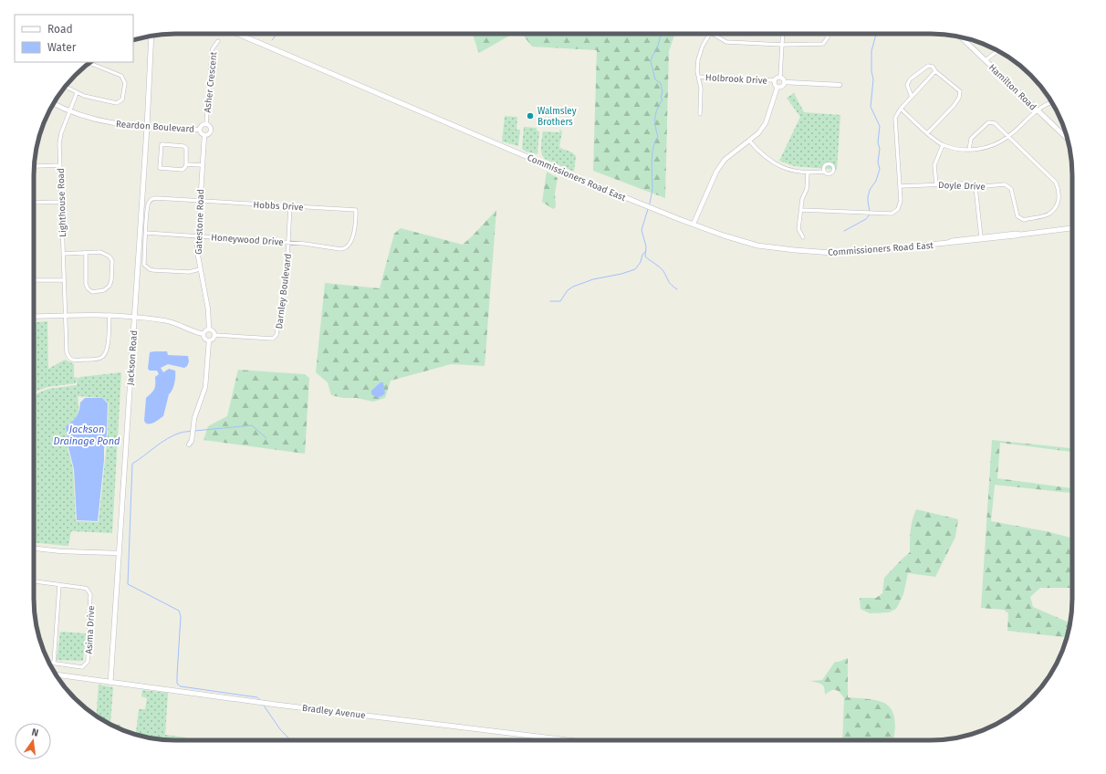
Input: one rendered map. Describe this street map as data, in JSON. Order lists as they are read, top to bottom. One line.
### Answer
{"streets":{"main road":["Hamilton Road","Commissioners Road East","Jackson Road","Bradley Avenue"],"street":["Holbrook Drive","Asher Crescent","Reardon Boulevard","Doyle Drive","Lighthouse Road","Hobbs Drive","Gatestone Road","Honeywood Drive","Darnley Boulevard","Asima Drive"]},"crossings":[["Asher Crescent","Reardon Boulevard"],["Asher Crescent","Gatestone Road"],["Reardon Boulevard","Lighthouse Road"],["Reardon Boulevard","Gatestone Road"],["Reardon Boulevard","Jackson Road"],["Hobbs Drive","Gatestone Road"],["Hobbs Drive","Honeywood Drive"],["Hobbs Drive","Darnley Boulevard"],["Gatestone Road","Honeywood Drive"],["Gatestone Road","Darnley Boulevard"],["Honeywood Drive","Darnley Boulevard"],["Jackson Road","Bradley Avenue"]],"water":["Jackson Drainage Pond"],"places":["Walmsley Brothers"],"legend":["Road","Water"],"north":"top"}
